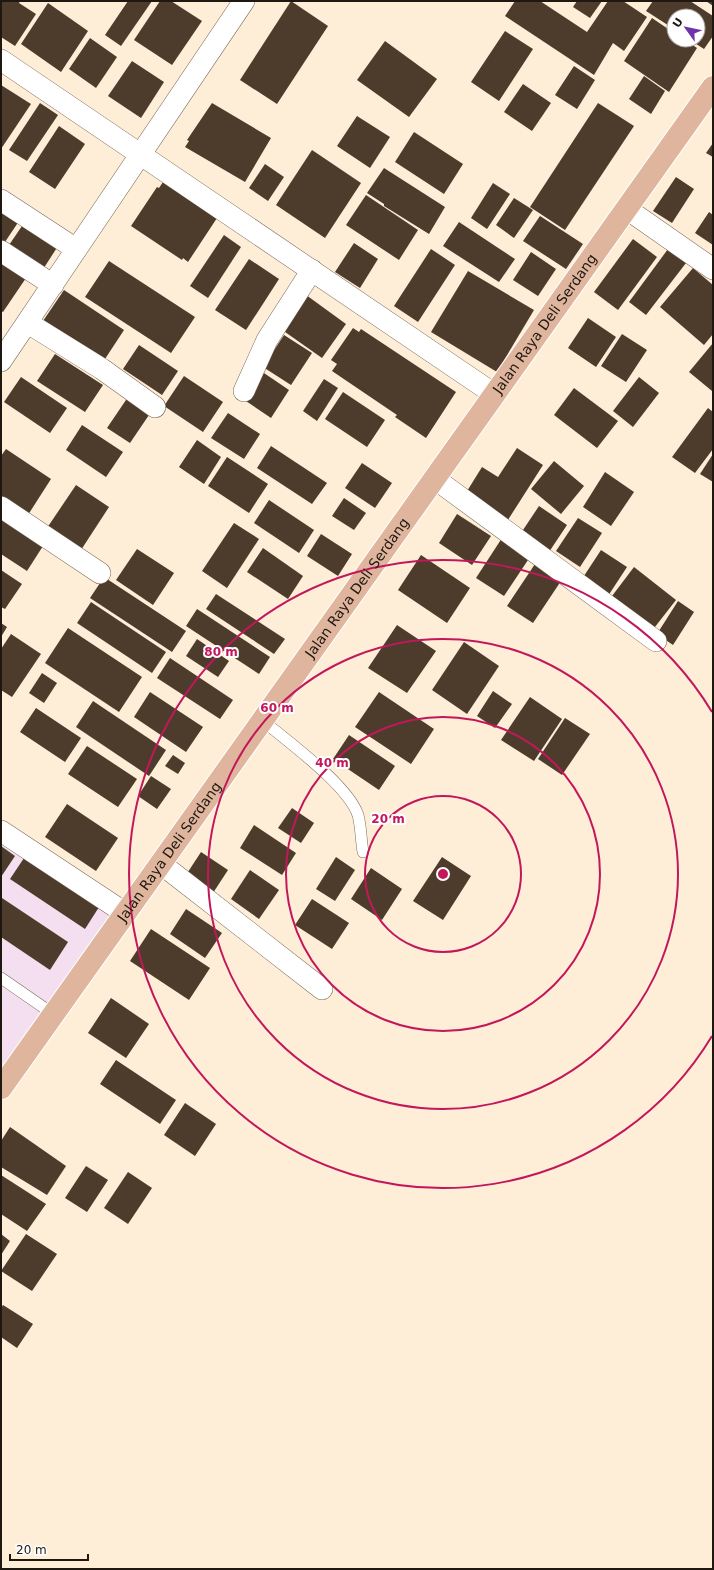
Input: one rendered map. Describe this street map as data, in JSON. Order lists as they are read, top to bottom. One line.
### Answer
{"streets":{"main road":["Jalan Raya Deli Serdang"]},"scale_bar":"20 m","north":"top left","rings":["80 m","60 m","40 m","20 m"]}
